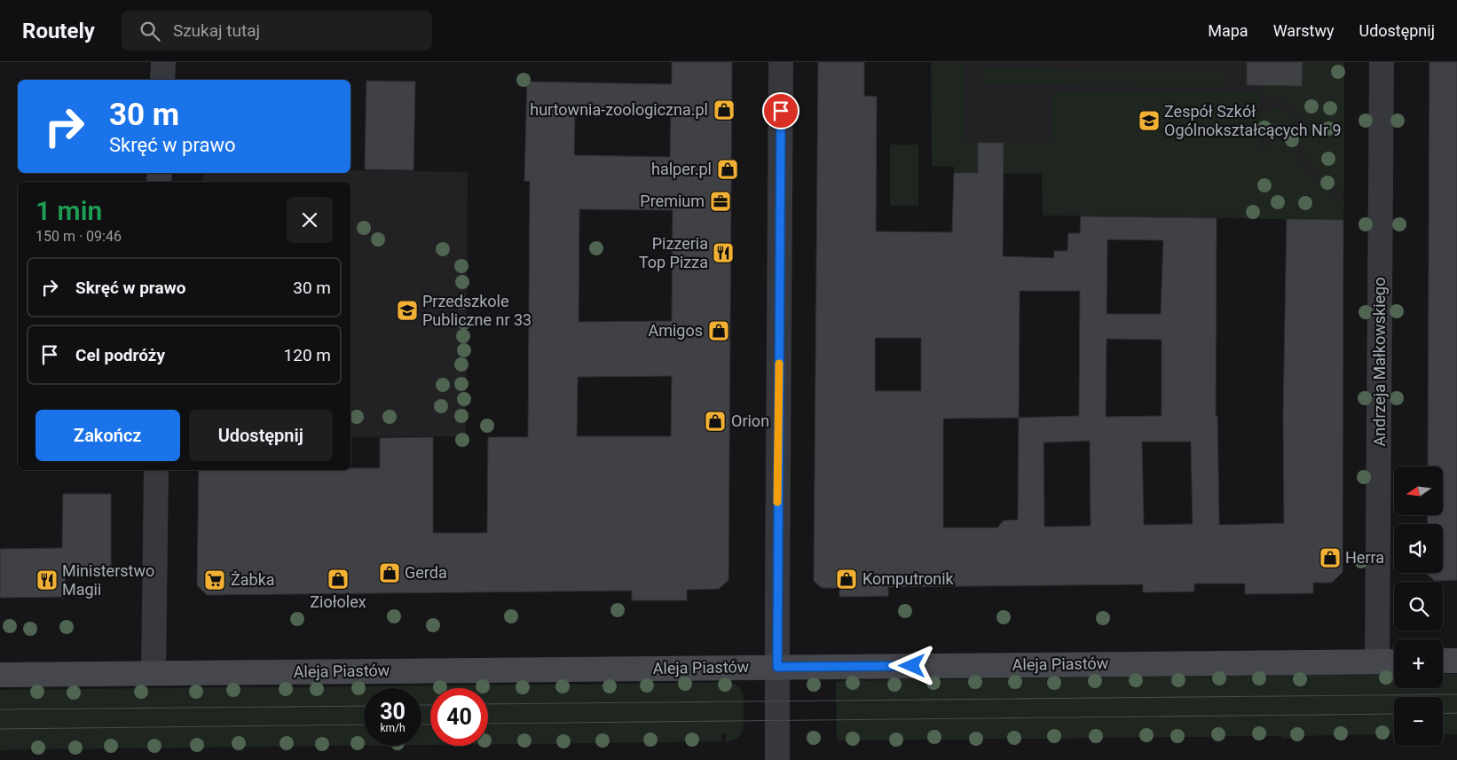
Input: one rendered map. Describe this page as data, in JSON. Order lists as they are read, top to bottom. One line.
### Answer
{"streets":{"street":["Andrzeja Małkowskiego","Aleja Piastów"]},"crossings":[["Andrzeja Małkowskiego","Aleja Piastów"]],"places":{"shop":["hurtownia-zoologiczna.pl","halper.pl","Amigos","Orion","Herra","Gerda","Ziołolex","Komputronik"],"school or university":["Zespół Szkół Ogólnokształcących Nr 9","Przedszkole Publiczne nr 33"],"office":["Premium"],"restaurant":["Pizzeria Top Pizza","Ministerstwo Magii"],"supermarket":["Żabka"]},"north":"left","page":{"header":"Routely","search":"Szukaj tutaj","nav":["Mapa","Warstwy","Udostępnij"],"turn":["30 m","Skręć w prawo"],"heading":["1 min","150 m · 09:46"],"list":[{"name":"Skręć w prawo","value":"30 m"},{"name":"Cel podróży","value":"120 m"}],"buttons":["Zakończ","Udostępnij"],"map_buttons":["+","−"],"speed":"30 km/h","limit":"40"}}
